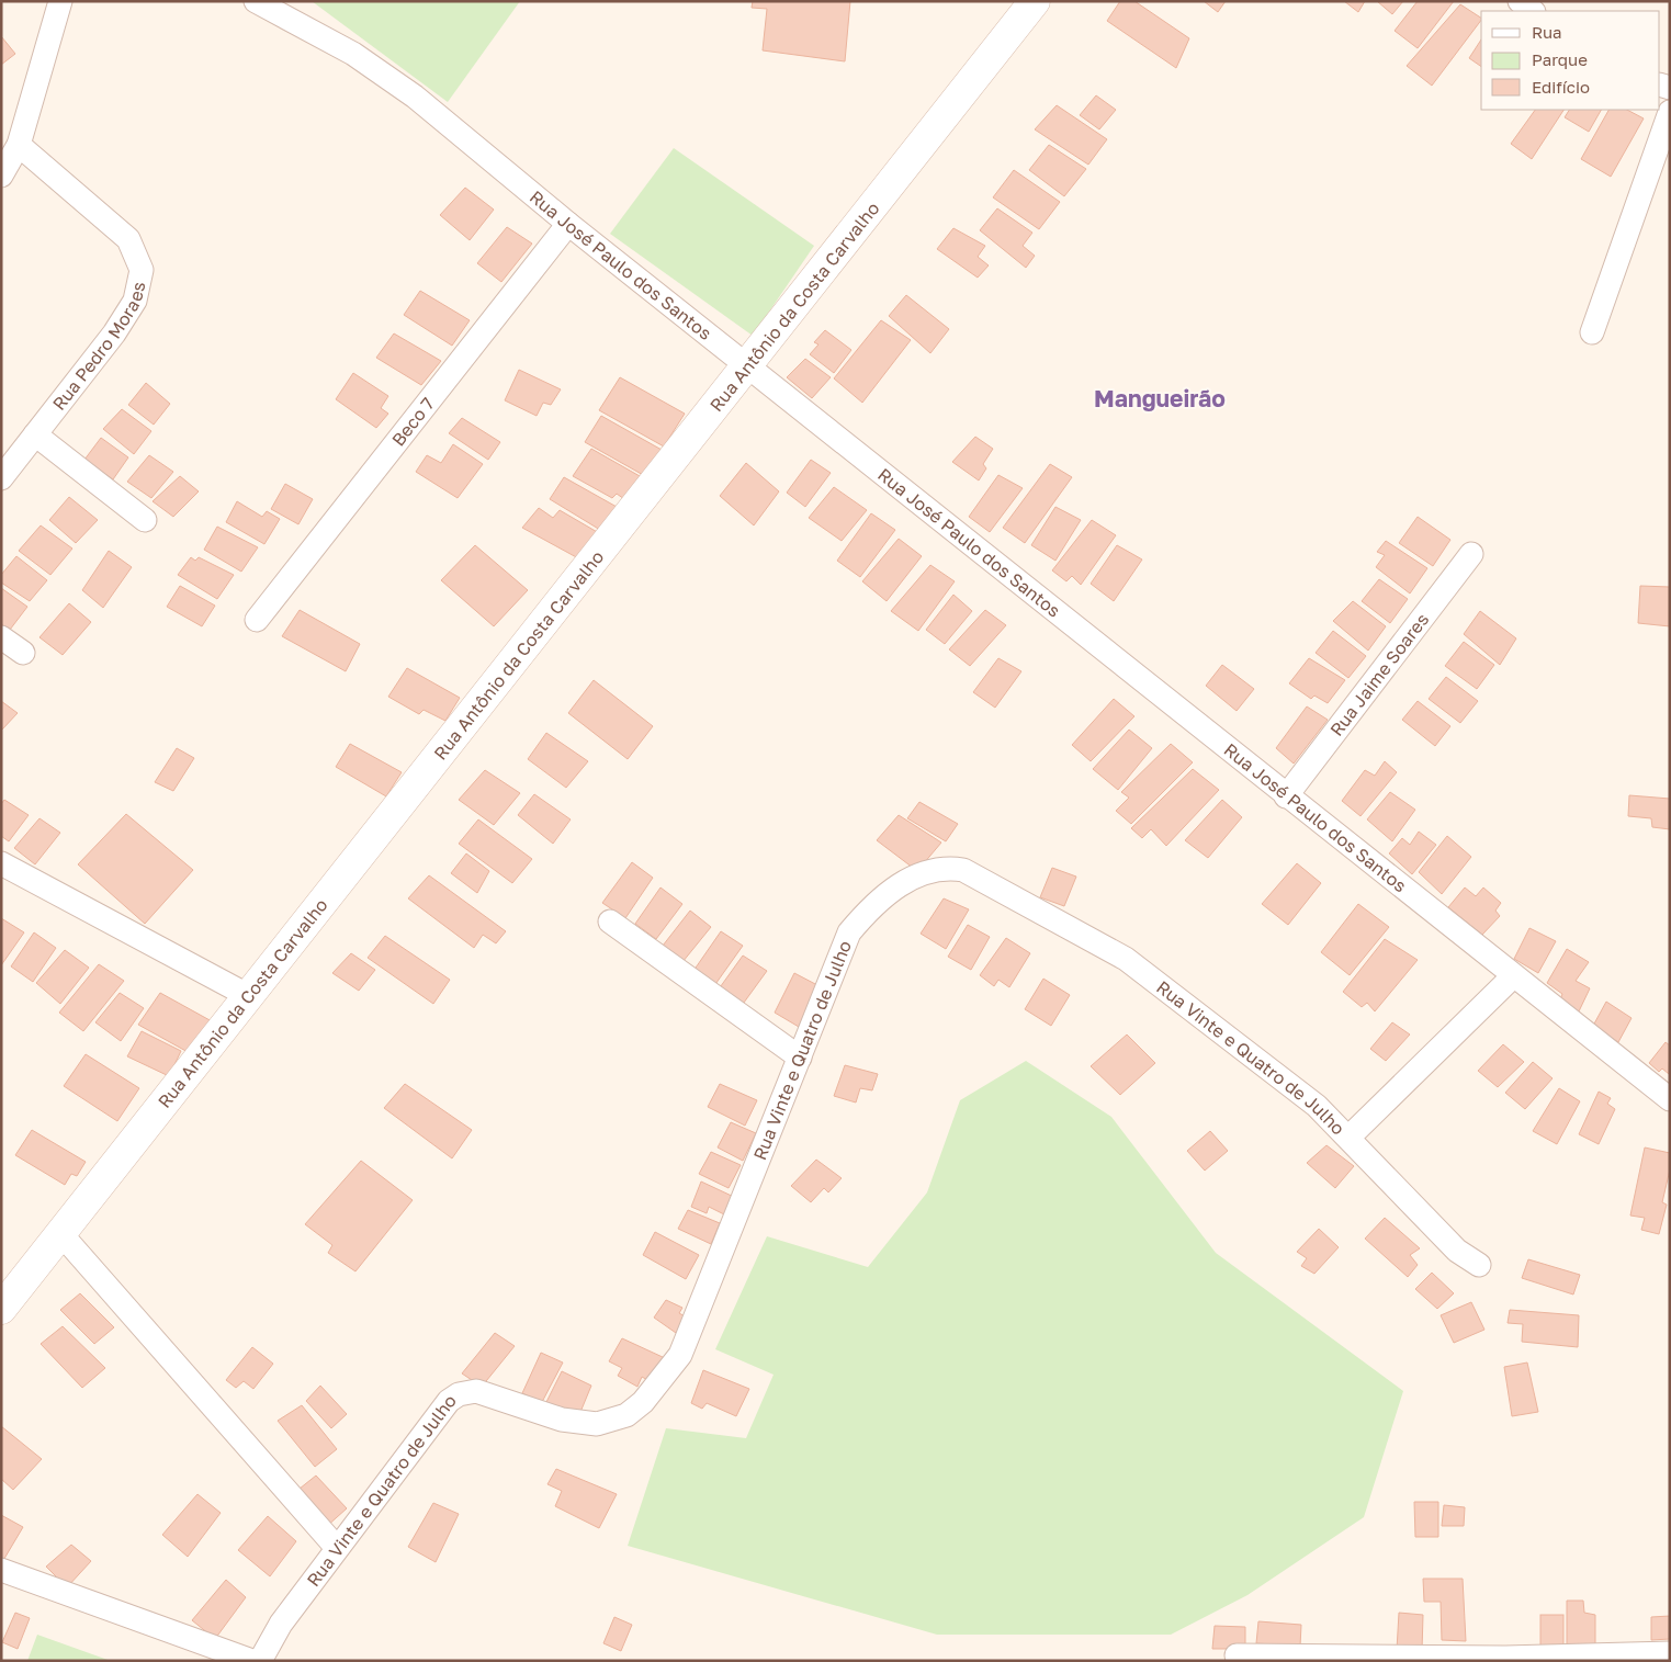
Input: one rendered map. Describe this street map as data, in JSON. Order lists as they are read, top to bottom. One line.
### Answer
{"streets":{"street":["Rua José Paulo dos Santos","Rua Antônio da Costa Carvalho","Rua Pedro Moraes","Beco 7","Rua Jaime Soares","Rua Vinte e Quatro de Julho"]},"crossings":[["Rua José Paulo dos Santos","Rua Antônio da Costa Carvalho"],["Rua José Paulo dos Santos","Beco 7"],["Rua José Paulo dos Santos","Rua Jaime Soares"]],"districts":["Mangueirão"],"legend":["Rua","Parque","Edifício"]}
